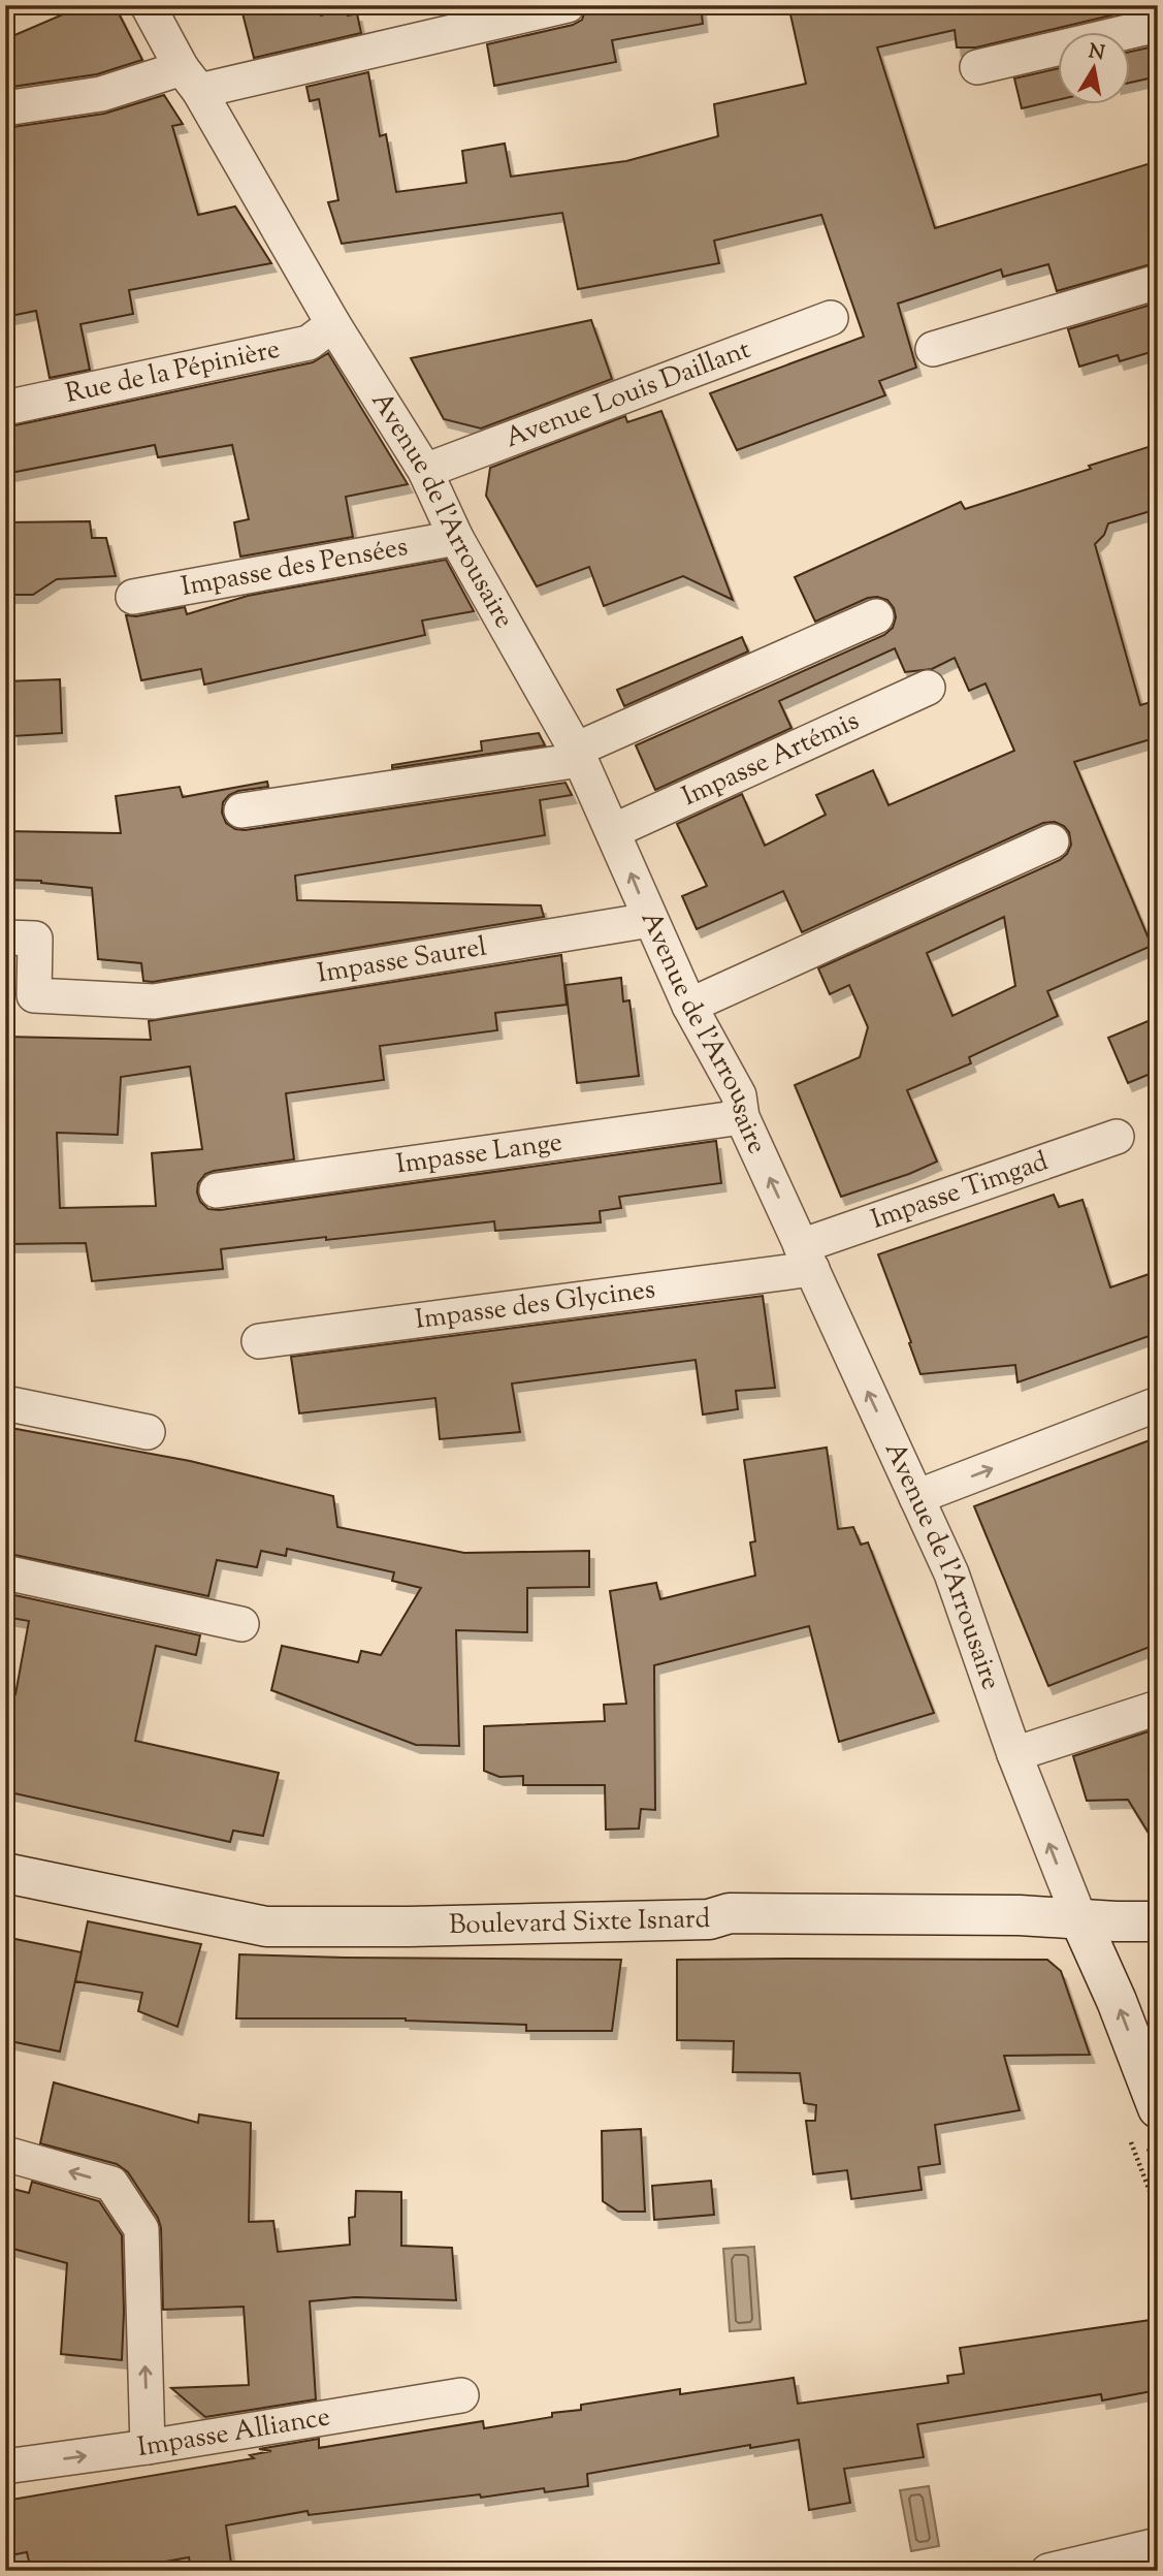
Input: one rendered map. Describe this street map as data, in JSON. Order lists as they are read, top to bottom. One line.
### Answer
{"streets":{"street":["Rue de la Pépinière","Avenue Louis Daillant","Avenue de l'Arrousaire","Impasse des Pensées","Impasse Artémis","Impasse Saurel","Impasse Lange","Impasse Timgad","Impasse des Glycines","Boulevard Sixte Isnard","Impasse Alliance"]},"crossings":[["Rue de la Pépinière","Avenue de l'Arrousaire"],["Avenue Louis Daillant","Avenue de l'Arrousaire"],["Avenue de l'Arrousaire","Impasse des Pensées"],["Avenue de l'Arrousaire","Impasse Artémis"],["Avenue de l'Arrousaire","Impasse Saurel"],["Avenue de l'Arrousaire","Impasse Lange"],["Avenue de l'Arrousaire","Impasse Timgad"],["Avenue de l'Arrousaire","Impasse des Glycines"],["Avenue de l'Arrousaire","Boulevard Sixte Isnard"],["Impasse Timgad","Impasse des Glycines"]],"one_way":["Avenue de l'Arrousaire"],"north":"top"}
